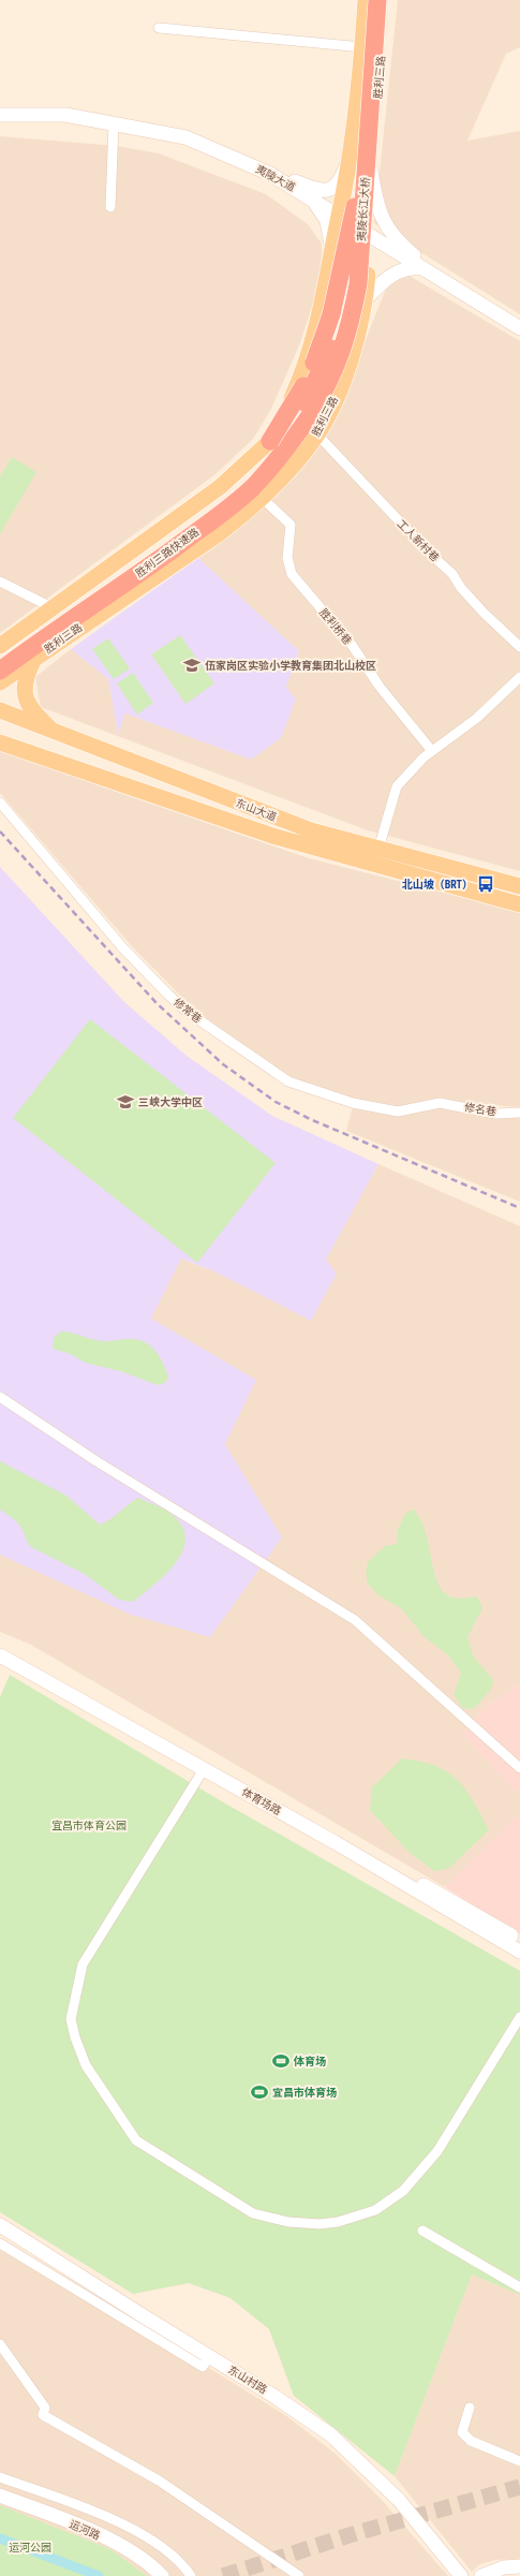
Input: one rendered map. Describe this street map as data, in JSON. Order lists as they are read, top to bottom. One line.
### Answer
{"streets":{"highway":["夷陵长江大桥","胜利三路快速路"],"main road":["胜利三路","夷陵大道","东山大道","体育场路","东山村路","运河路"],"street":["工人新村巷","胜利桥巷","修常巷","修名巷"]},"crossings":[["胜利三路","夷陵大道"],["胜利三路","夷陵长江大桥"],["胜利三路","工人新村巷"],["胜利三路","胜利桥巷"],["夷陵大道","夷陵长江大桥"],["夷陵长江大桥","胜利三路快速路"],["修常巷","修名巷"]],"parks":["宜昌市体育公园","运河公园"],"places":{"school or university":["伍家岗区实验小学教育集团北山校区","三峡大学中区"],"bus stop":["北山坡（BRT）"],"sports":["体育场","宜昌市体育场"]}}
